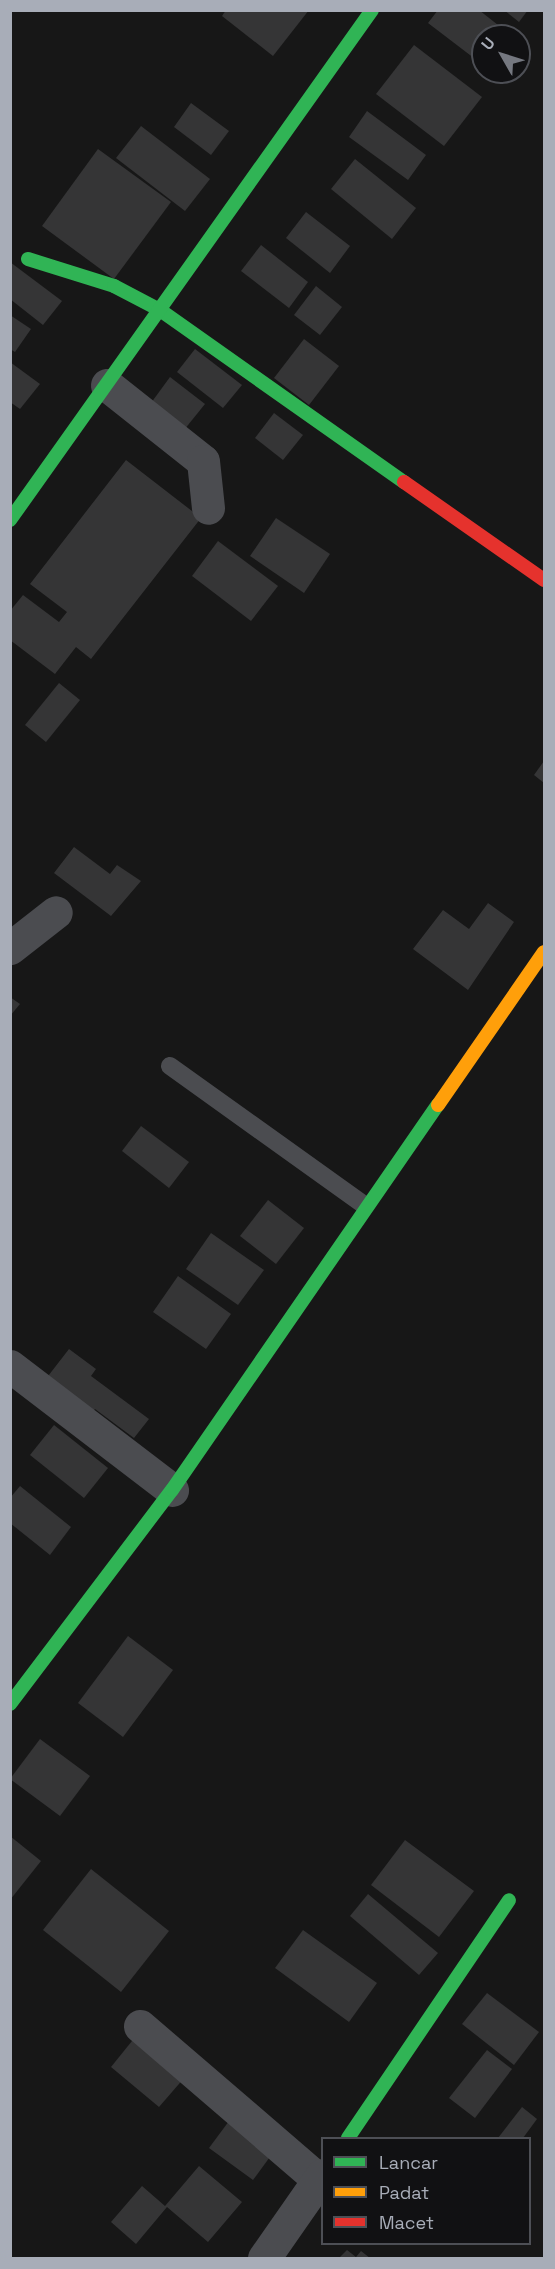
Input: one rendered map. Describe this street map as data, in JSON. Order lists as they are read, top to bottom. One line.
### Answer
{"legend":["Lancar","Padat","Macet"],"north":"top left"}
